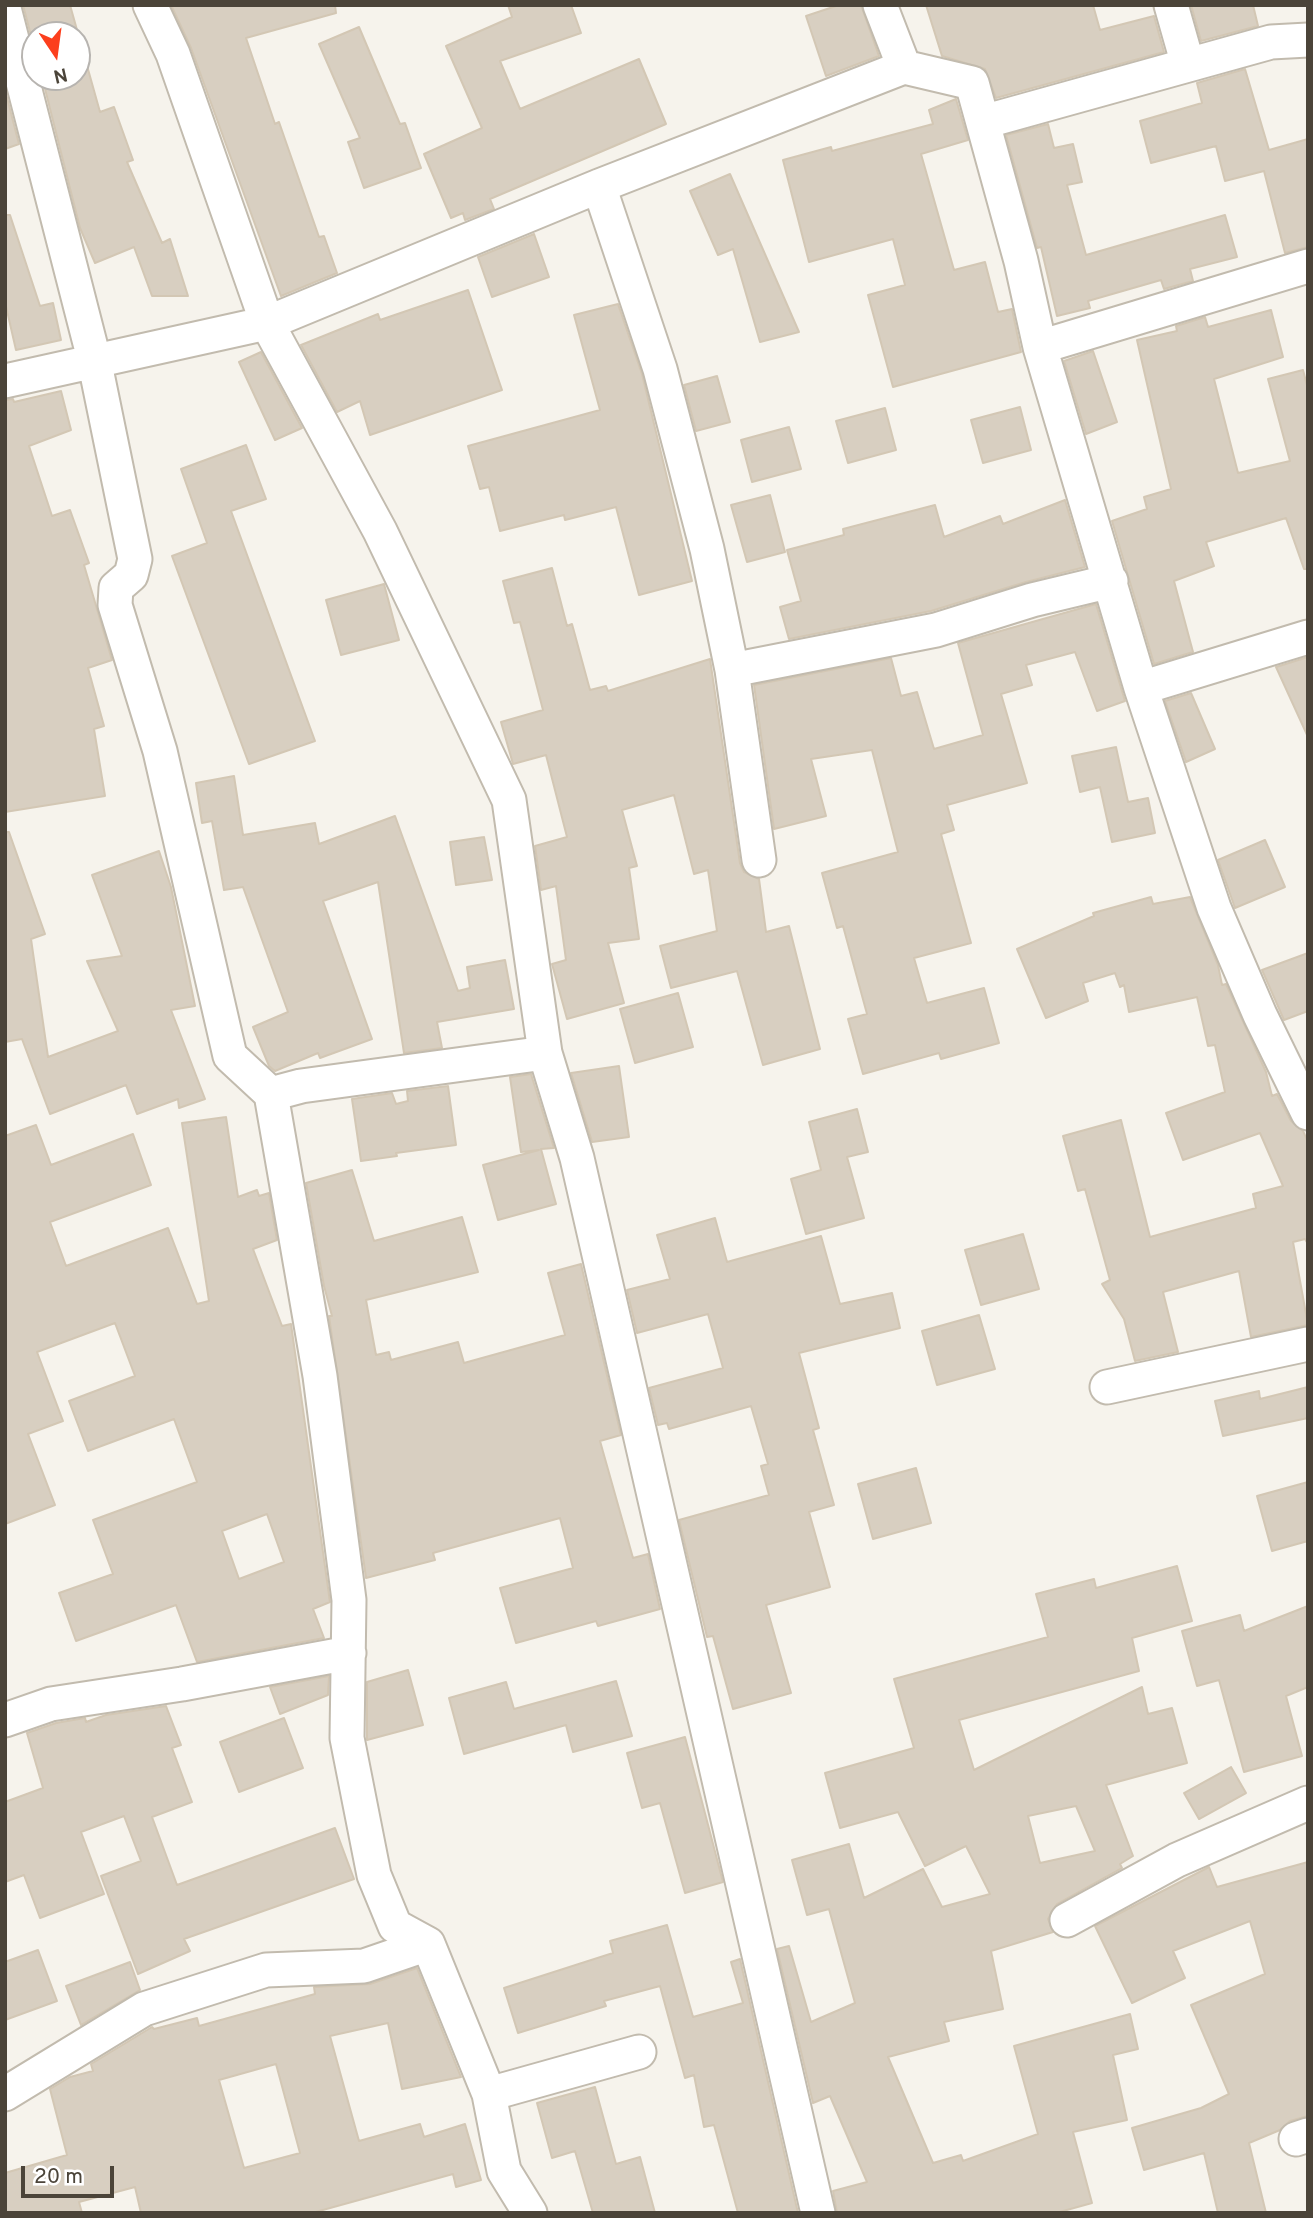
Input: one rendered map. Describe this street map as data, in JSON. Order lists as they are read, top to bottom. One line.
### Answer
{"scale_bar":"20 m","north":"bottom"}
